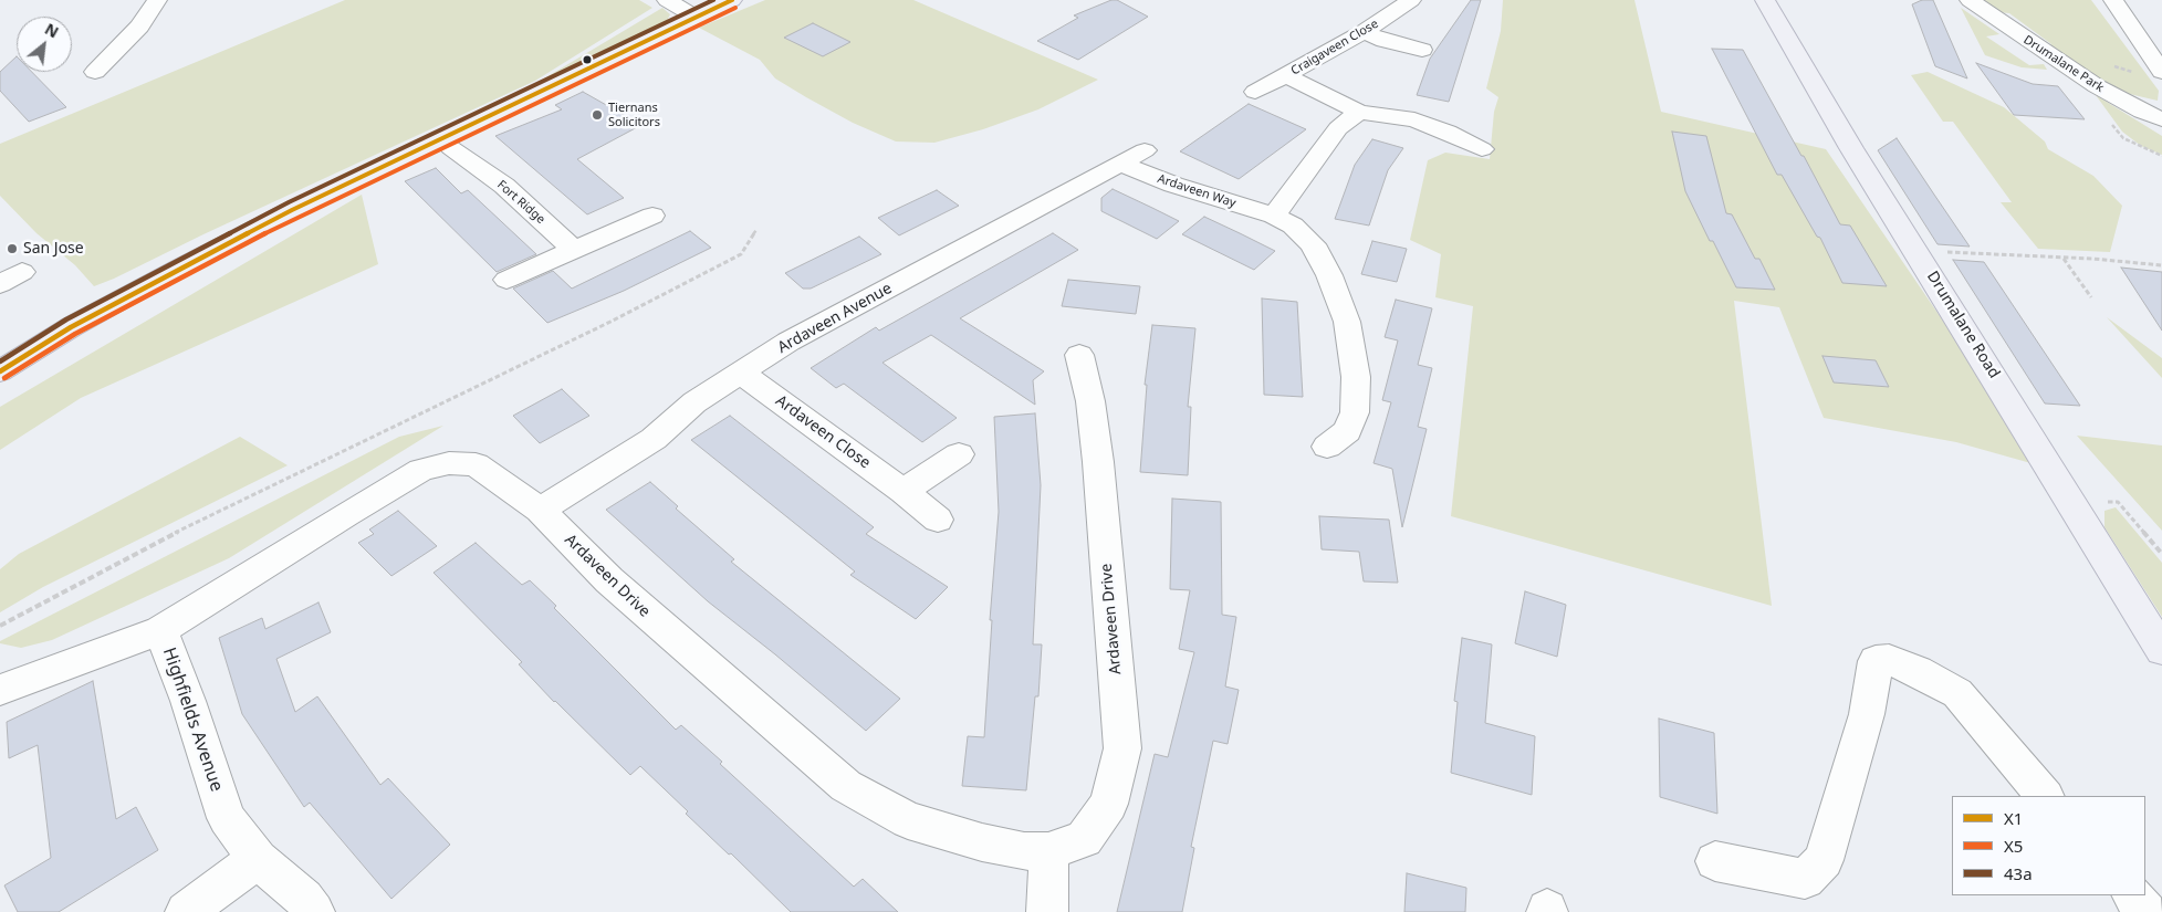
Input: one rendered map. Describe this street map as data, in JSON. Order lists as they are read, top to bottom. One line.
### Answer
{"streets":{"main road":["Drumalane Road"],"street":["Craigaveen Close","Drumalane Park","Ardaveen Way","Fort Ridge","Ardaveen Avenue","Ardaveen Close","Ardaveen Drive","Highfields Avenue"]},"crossings":[["Ardaveen Way","Ardaveen Avenue"],["Ardaveen Avenue","Ardaveen Close"],["Ardaveen Avenue","Ardaveen Drive"],["Ardaveen Drive","Highfields Avenue"]],"places":["Tiernans Solicitors","San Jose"],"lines":["transit line X1","transit line 43a","transit line X5"],"legend":["X1","X5","43a"],"north":"top right"}
